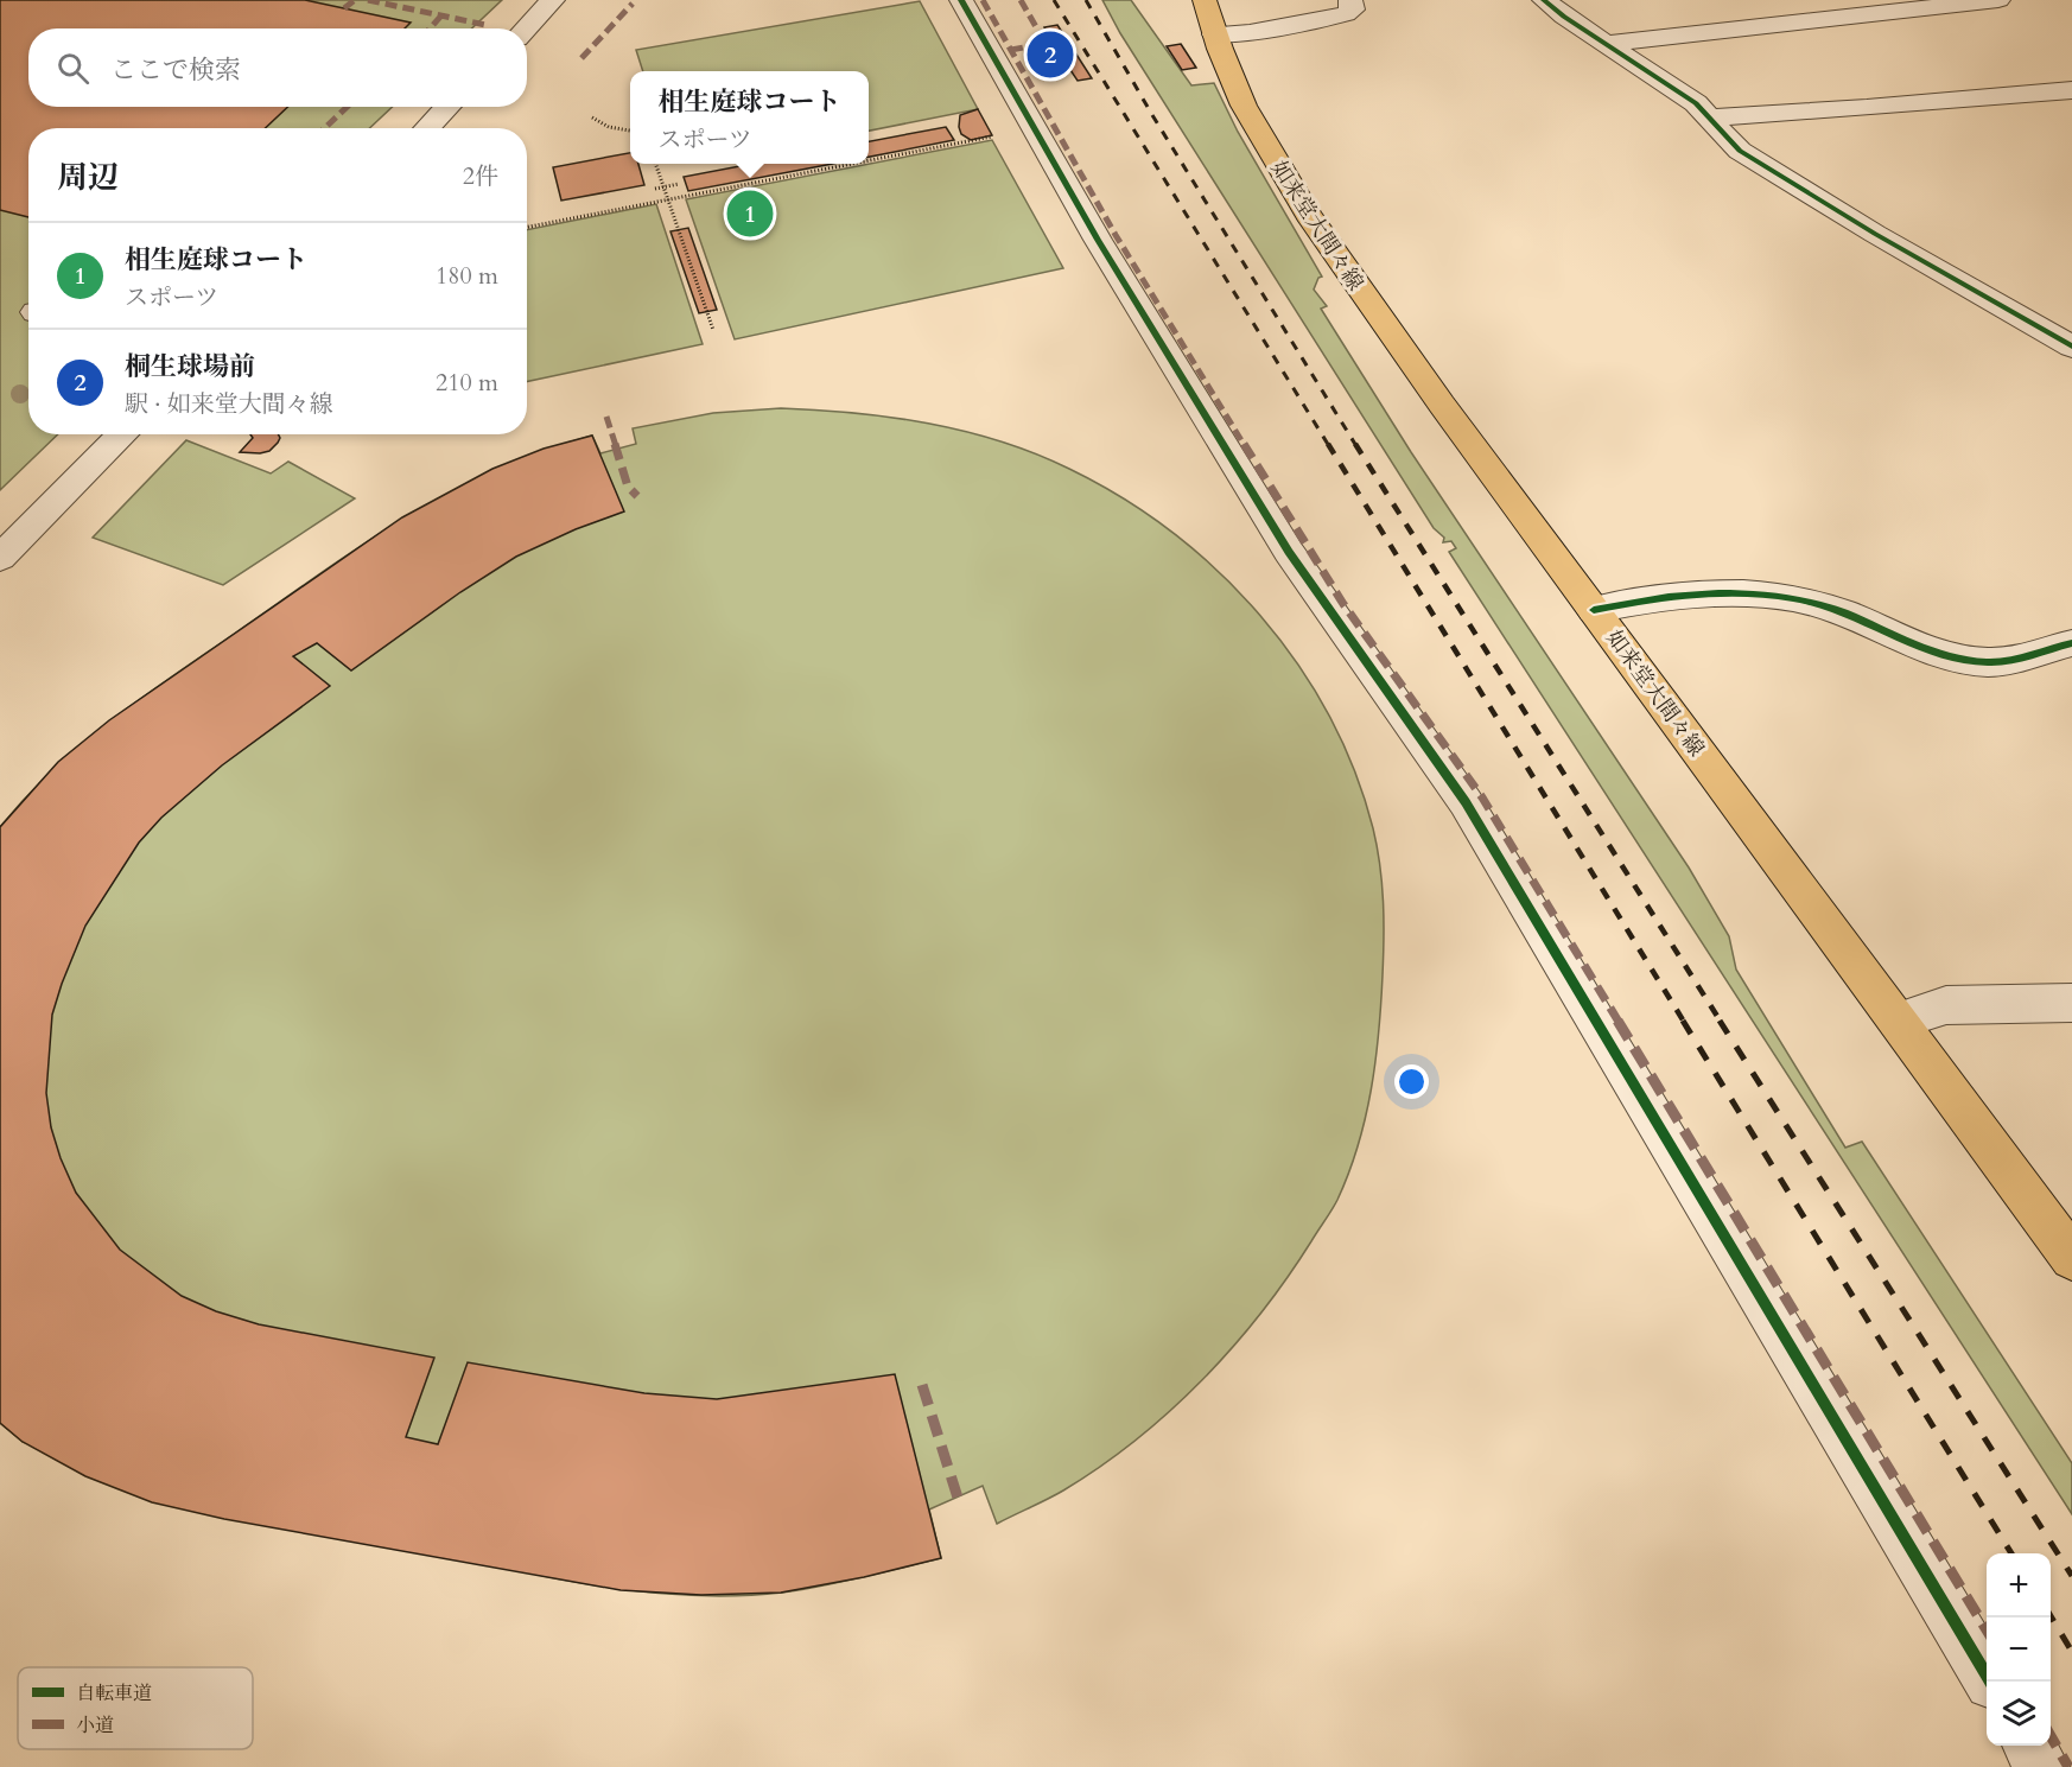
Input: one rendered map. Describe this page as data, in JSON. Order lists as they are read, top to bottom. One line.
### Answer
{"streets":{"main road":["如来堂大間々線"]},"legend":["自転車道","小道"],"page":{"pins":["2","1"],"search":"ここで検索","popup":["相生庭球コート","スポーツ"],"heading":["周辺","2件"],"list":[{"mark":"1","name":"相生庭球コート","note":"スポーツ","value":"180 m"},{"mark":"2","name":"桐生球場前","note":"駅 · 如来堂大間々線","value":"210 m"}],"map_buttons":["+","−"]}}
